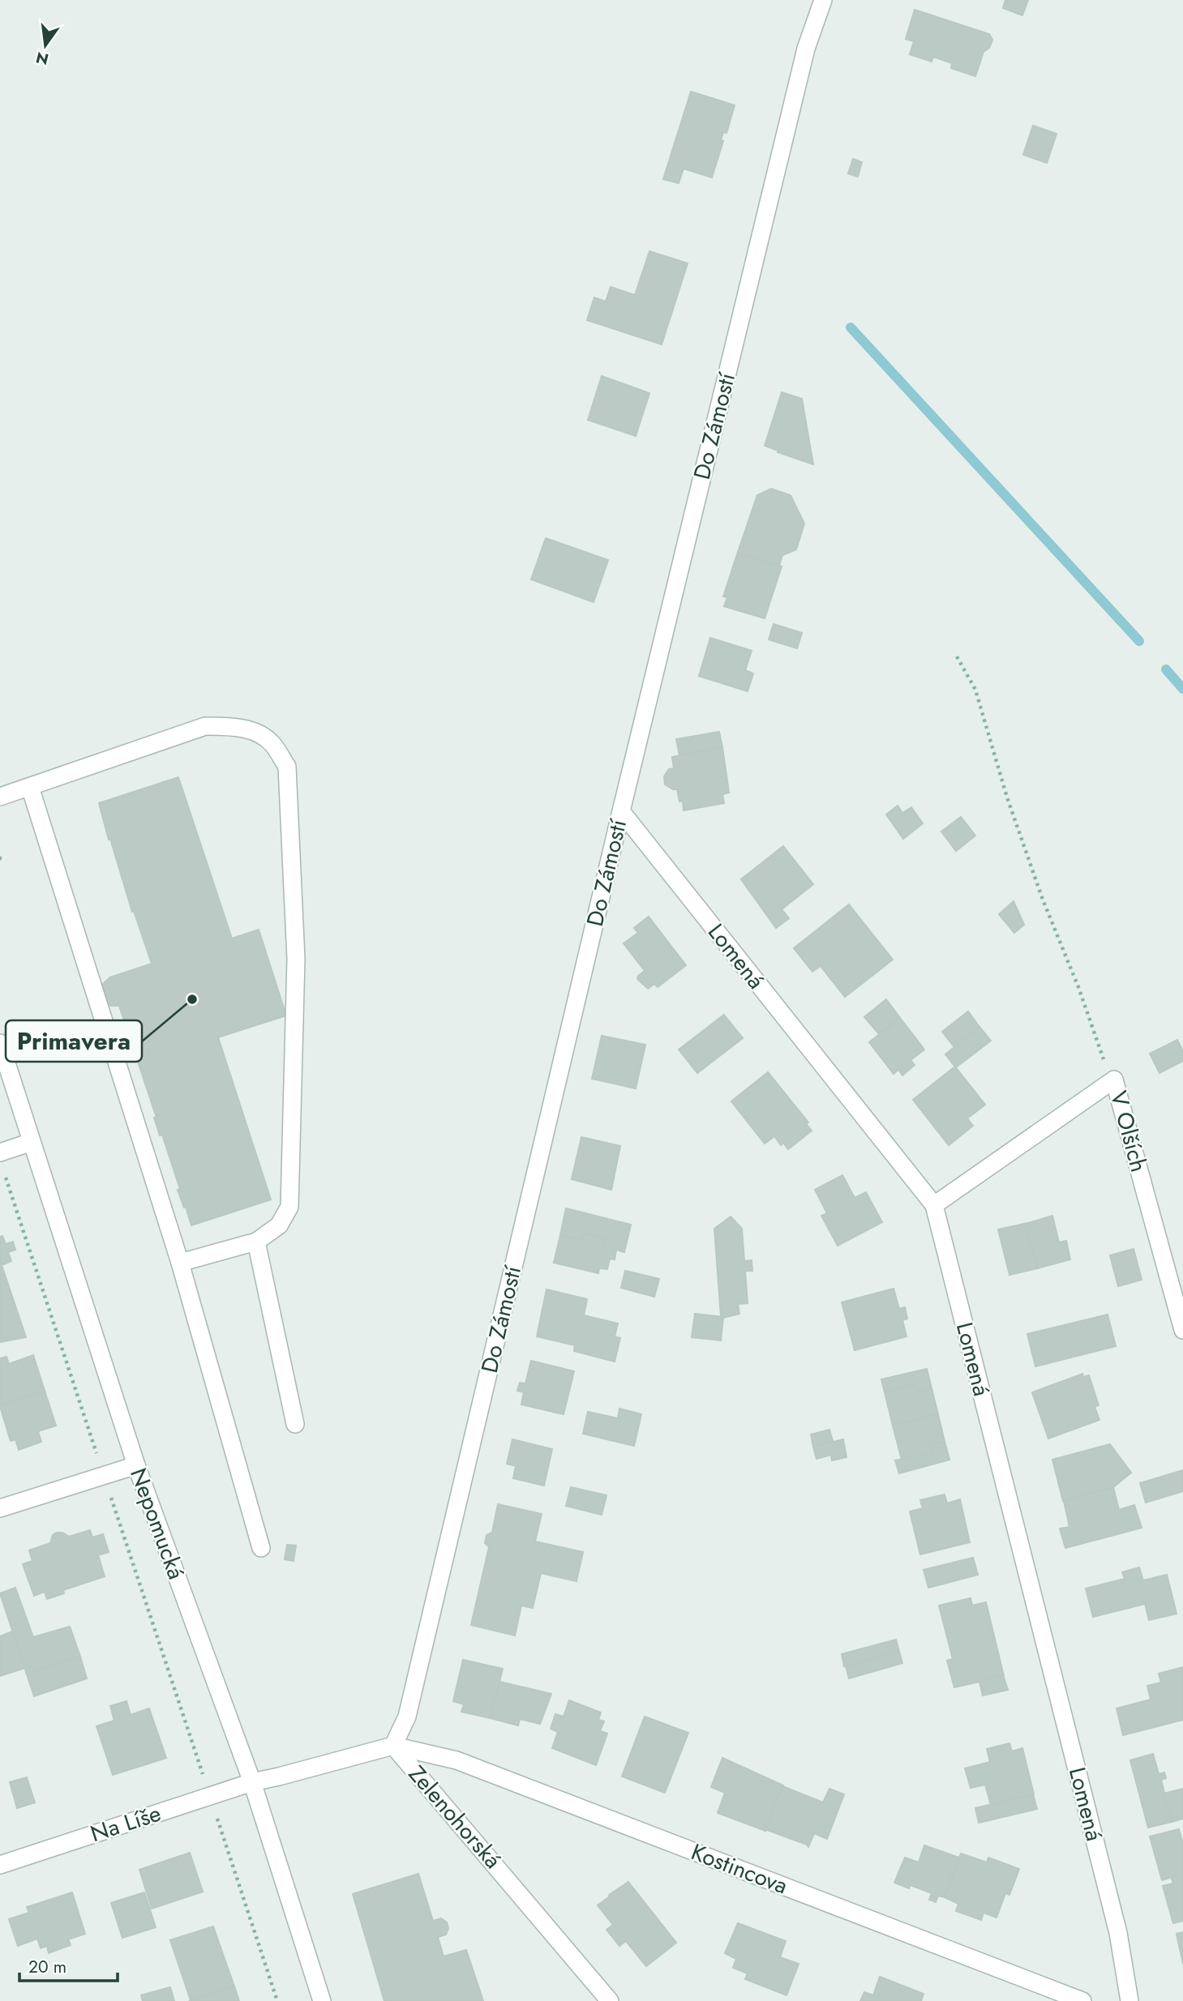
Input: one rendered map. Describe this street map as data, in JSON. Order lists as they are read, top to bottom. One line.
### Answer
{"streets":{"street":["Do Zámostí","Lomená","V Olších","Nepomucká","Zelenohorská","Na Líše","Kostincova"]},"crossings":[["Do Zámostí","Lomená"],["Do Zámostí","Zelenohorská"],["Do Zámostí","Kostincova"],["Lomená","V Olších"],["Nepomucká","Zelenohorská"],["Nepomucká","Na Líše"],["Zelenohorská","Na Líše"],["Zelenohorská","Kostincova"]],"places":["Primavera"],"scale_bar":"20 m","north":"bottom"}
